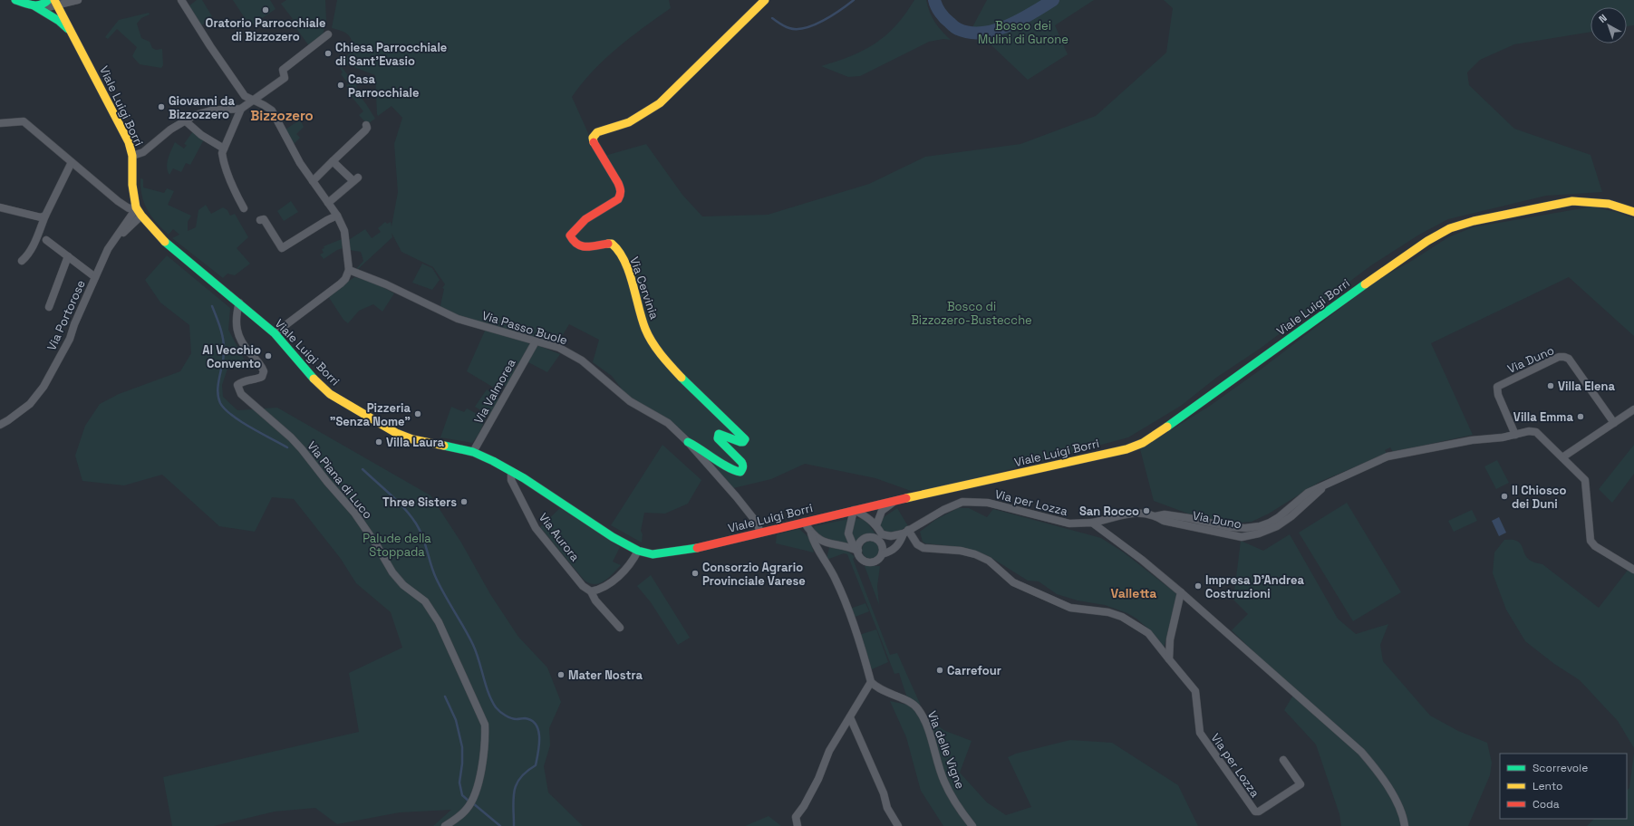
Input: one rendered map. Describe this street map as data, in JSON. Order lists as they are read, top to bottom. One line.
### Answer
{"streets":{"main road":["Viale Luigi Borri","Via Cervinia"],"street":["Via Portorose","Via Passo Buole","Via Duno","Via Valmorea","Via Piana di Luco","Via per Lozza","Via Aurora","Via delle Vigne"]},"crossings":[["Viale Luigi Borri","Via Portorose"],["Viale Luigi Borri","Via Passo Buole"],["Viale Luigi Borri","Via Valmorea"],["Viale Luigi Borri","Via Piana di Luco"],["Viale Luigi Borri","Via Aurora"],["Via Cervinia","Via Passo Buole"],["Via Passo Buole","Via Valmorea"],["Via Duno","Via per Lozza"]],"districts":["Bizzozero","Valletta"],"parks":["Bosco dei Mulini di Gurone","Bosco di Bizzozero-Bustecche","Palude della Stoppada"],"places":["Oratorio Parrocchiale di Bizzozero","Chiesa Parrocchiale di Sant'Evasio","Casa Parrocchiale","Giovanni da Bizzozzero","Al Vecchio Convento","Villa Elena","Pizzeria \"Senza Nome\"","Villa Emma","Villa Laura","Il Chiosco dei Duni","Three Sisters","San Rocco","Consorzio Agrario Provinciale Varese","Impresa D'Andrea Costruzioni","Carrefour","Mater Nostra"],"legend":["Scorrevole","Lento","Coda"],"north":"top left"}
